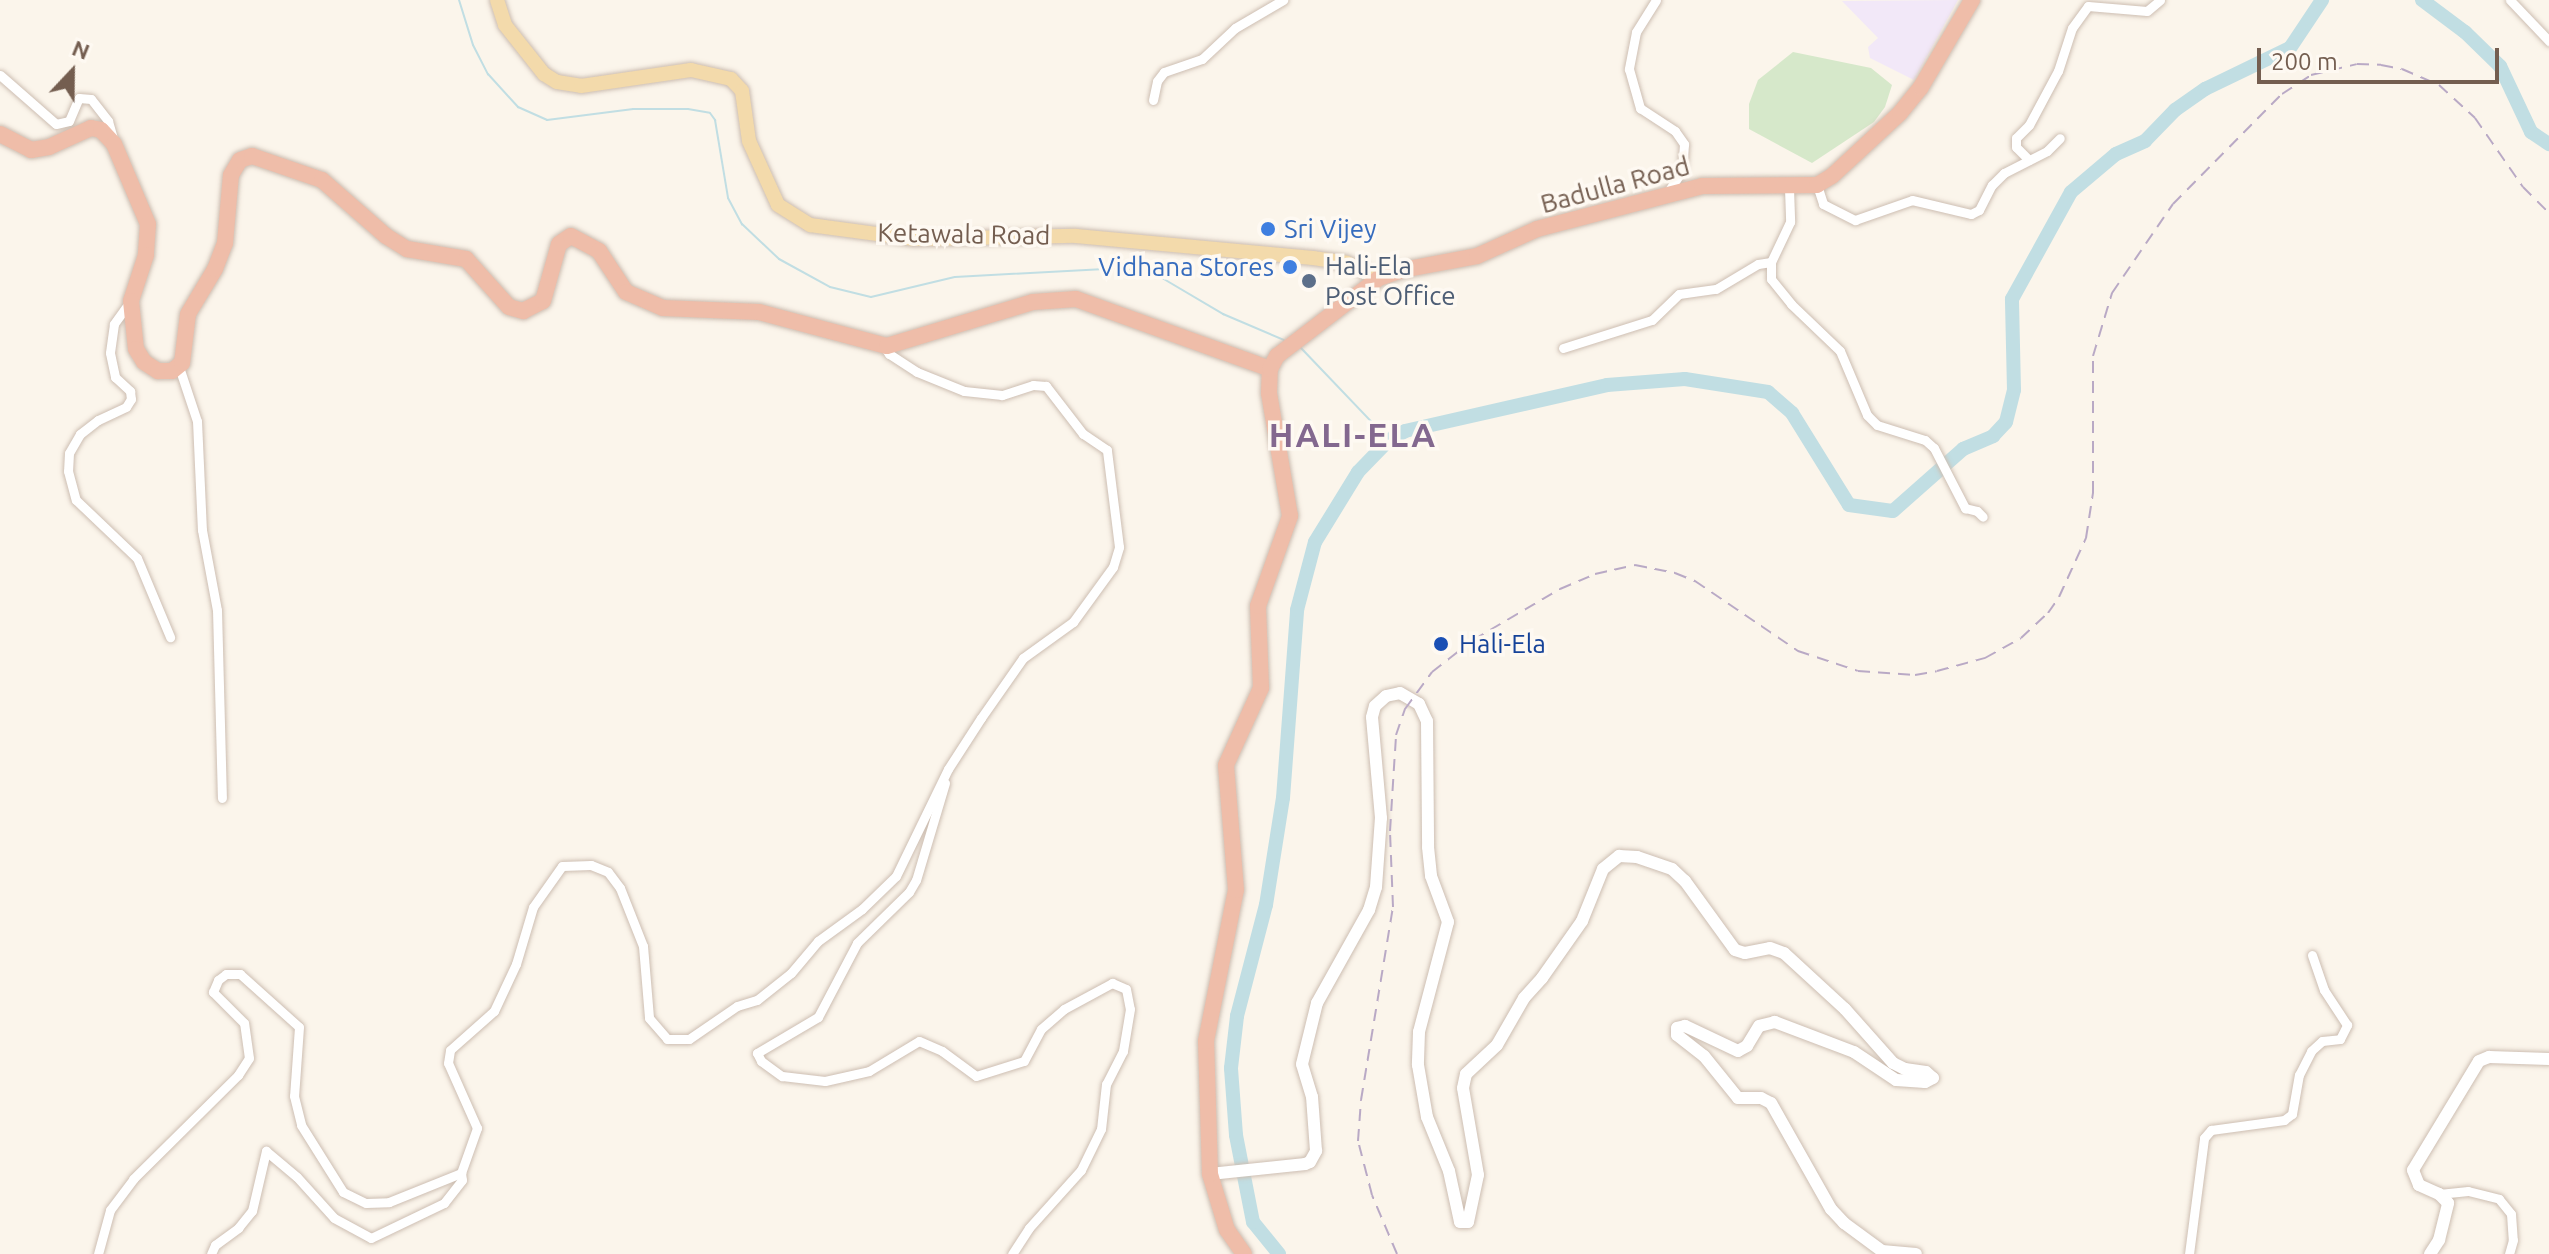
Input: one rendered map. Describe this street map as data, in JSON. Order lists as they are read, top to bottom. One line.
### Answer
{"streets":{"highway":["Badulla Road"],"main road":["Ketawala Road"]},"crossings":[["Badulla Road","Ketawala Road"]],"districts":["HALI-ELA"],"places":["Sri Vijey","Vidhana Stores","Hali-Ela Post Office","Hali-Ela"],"scale_bar":"200 m","north":"top"}
